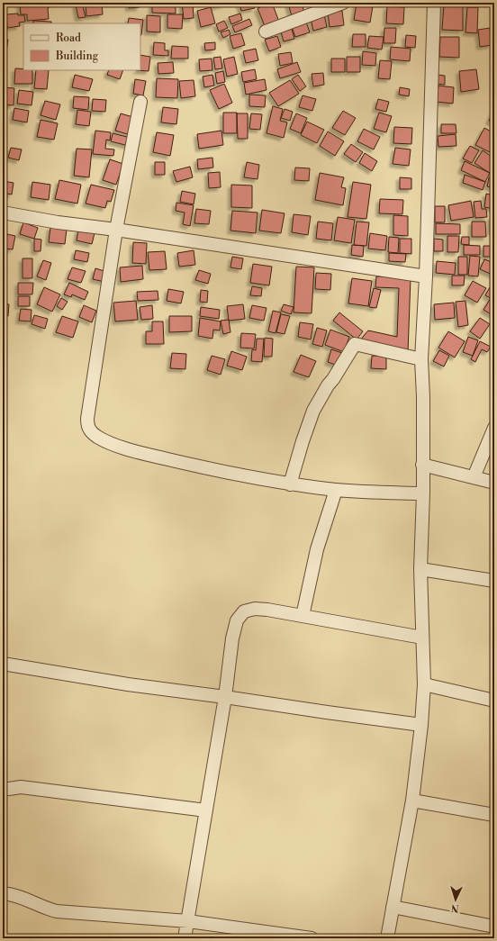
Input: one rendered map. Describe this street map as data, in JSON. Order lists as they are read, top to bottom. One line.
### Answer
{"legend":["Road","Building"],"north":"bottom"}
